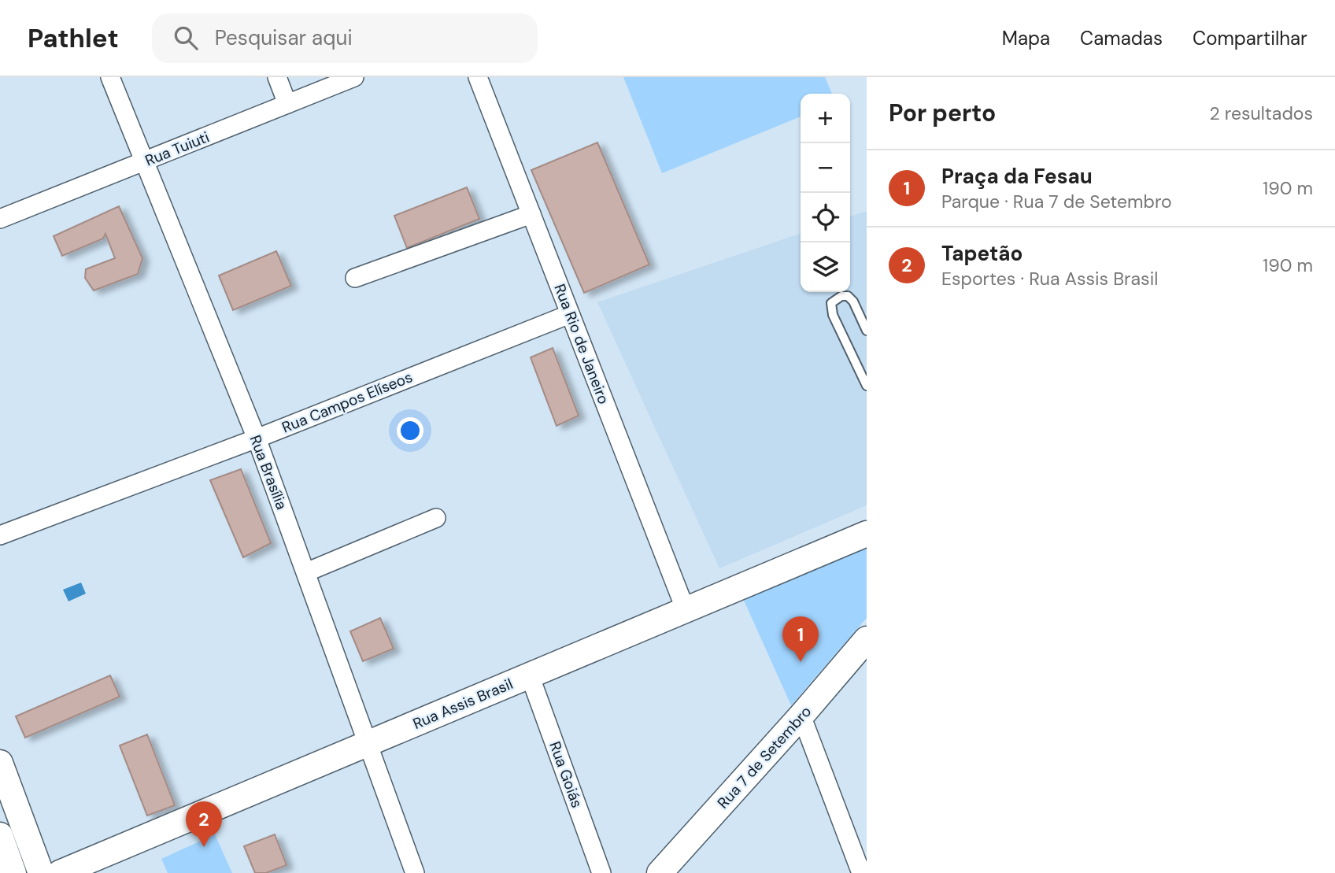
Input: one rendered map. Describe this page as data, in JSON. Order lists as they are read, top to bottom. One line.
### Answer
{"streets":{"main road":["Rua Assis Brasil","Rua 7 de Setembro"],"street":["Rua Tuiuti","Rua Rio de Janeiro","Rua Campos Elíseos","Rua Brasília","Rua Goiás"]},"crossings":[["Rua Tuiuti","Rua Brasília"],["Rua Rio de Janeiro","Rua Campos Elíseos"],["Rua Rio de Janeiro","Rua Assis Brasil"],["Rua Campos Elíseos","Rua Brasília"],["Rua Brasília","Rua Assis Brasil"],["Rua Assis Brasil","Rua Goiás"]],"page":{"header":"Pathlet","search":"Pesquisar aqui","nav":["Mapa","Camadas","Compartilhar"],"heading":["Por perto","2 resultados"],"map_buttons":["+","−"],"list":[{"mark":"1","name":"Praça da Fesau","note":"Parque · Rua 7 de Setembro","value":"190 m"},{"mark":"2","name":"Tapetão","note":"Esportes · Rua Assis Brasil","value":"190 m"}],"pins":["1","2"]}}
